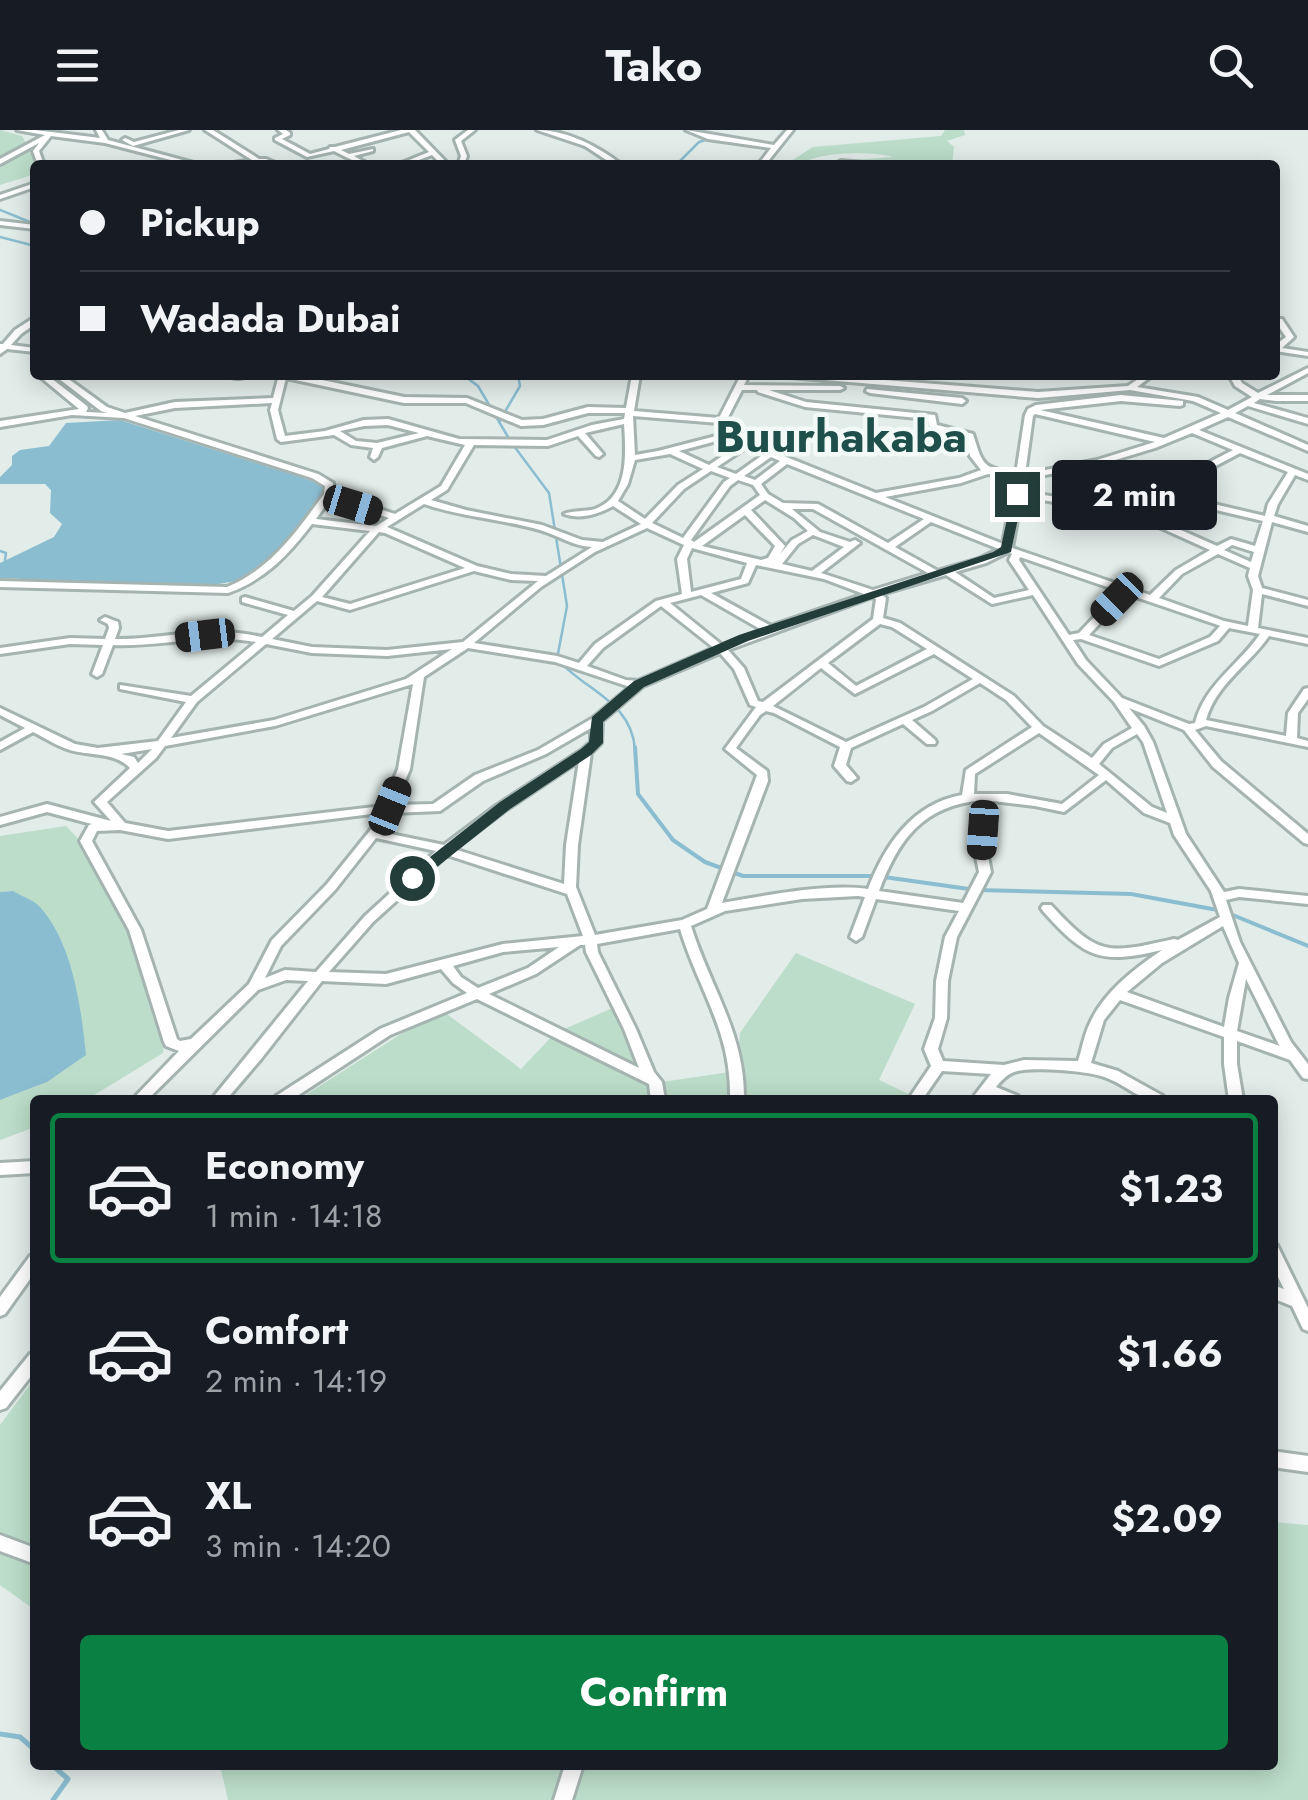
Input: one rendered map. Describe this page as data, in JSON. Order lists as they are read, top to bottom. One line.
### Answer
{"districts":["Buurhakaba"],"page":{"header":"Tako","banner":["Pickup","Wadada Dubai"],"bubble":"2 min","list":[{"name":"Economy","note":"1 min · 14:18","value":"$1.23"},{"name":"Comfort","note":"2 min · 14:19","value":"$1.66"},{"name":"XL","note":"3 min · 14:20","value":"$2.09"}],"buttons":"Confirm"}}
